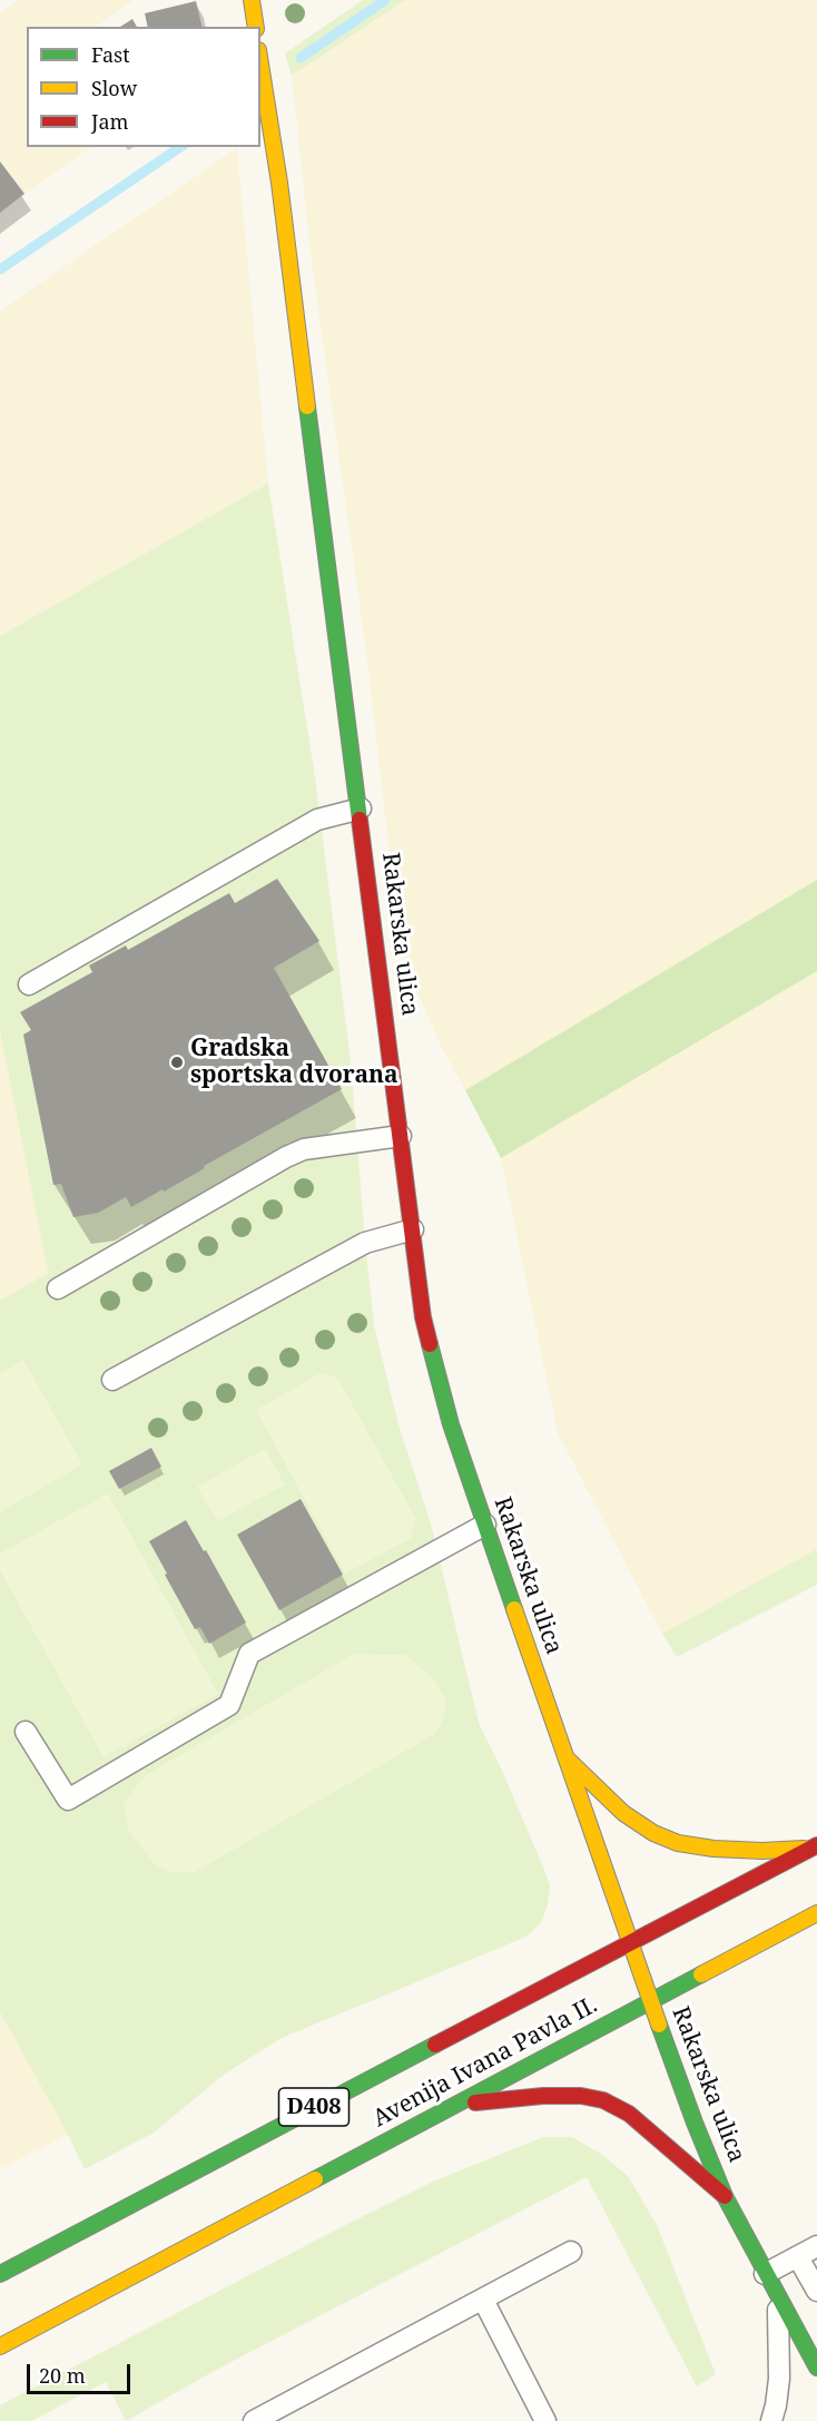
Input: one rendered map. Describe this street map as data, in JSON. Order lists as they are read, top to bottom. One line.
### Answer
{"streets":{"main road":["Rakarska ulica","Avenija Ivana Pavla II.","D408"]},"crossings":[["Rakarska ulica","Avenija Ivana Pavla II."]],"places":["Gradska sportska dvorana"],"legend":["Fast","Slow","Jam"],"scale_bar":"20 m"}
